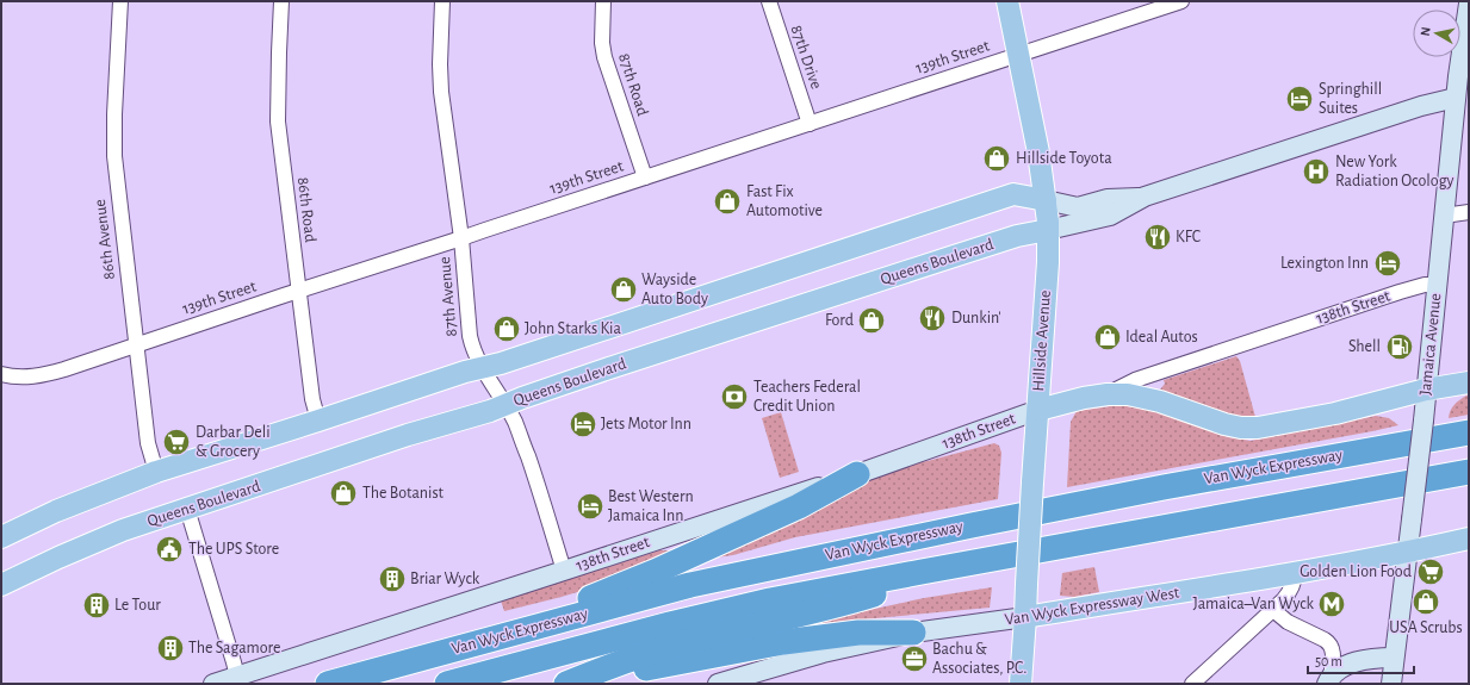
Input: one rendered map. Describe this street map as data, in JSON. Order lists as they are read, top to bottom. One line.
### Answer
{"streets":{"highway":["Van Wyck Expressway"],"main road":["Queens Boulevard","138th Street","Hillside Avenue","Jamaica Avenue","Van Wyck Expressway West"],"street":["87th Drive","139th Street","87th Road","86th Road","86th Avenue","87th Avenue"]},"crossings":[["87th Drive","139th Street"],["139th Street","87th Road"],["139th Street","86th Road"],["139th Street","86th Avenue"],["139th Street","87th Avenue"],["139th Street","Hillside Avenue"],["86th Road","Queens Boulevard"],["86th Avenue","Queens Boulevard"],["Queens Boulevard","87th Avenue"],["Queens Boulevard","Hillside Avenue"],["Queens Boulevard","Jamaica Avenue"],["87th Avenue","138th Street"],["138th Street","Hillside Avenue"],["138th Street","Jamaica Avenue"],["Hillside Avenue","Van Wyck Expressway West"],["Jamaica Avenue","Van Wyck Expressway West"]],"places":{"hotel":["Springhill Suites","Lexington Inn","Jets Motor Inn","Best Western Jamaica Inn"],"shop":["Hillside Toyota","Fast Fix Automotive","Wayside Auto Body","Ford","John Starks Kia","Ideal Autos","The Botanist","USA Scrubs"],"hospital":["New York Radiation Ocology"],"restaurant":["KFC","Dunkin'"],"fuel station":["Shell"],"bank":["Teachers Federal Credit Union"],"supermarket":["Darbar Deli & Grocery","Golden Lion Food"],"public building":["The UPS Store"],"building":["Briar Wyck","Le Tour","The Sagamore"],"metro station":["Jamaica–Van Wyck"],"office":["Bachu & Associates, P.C."]},"scale_bar":"50 m","north":"left"}
